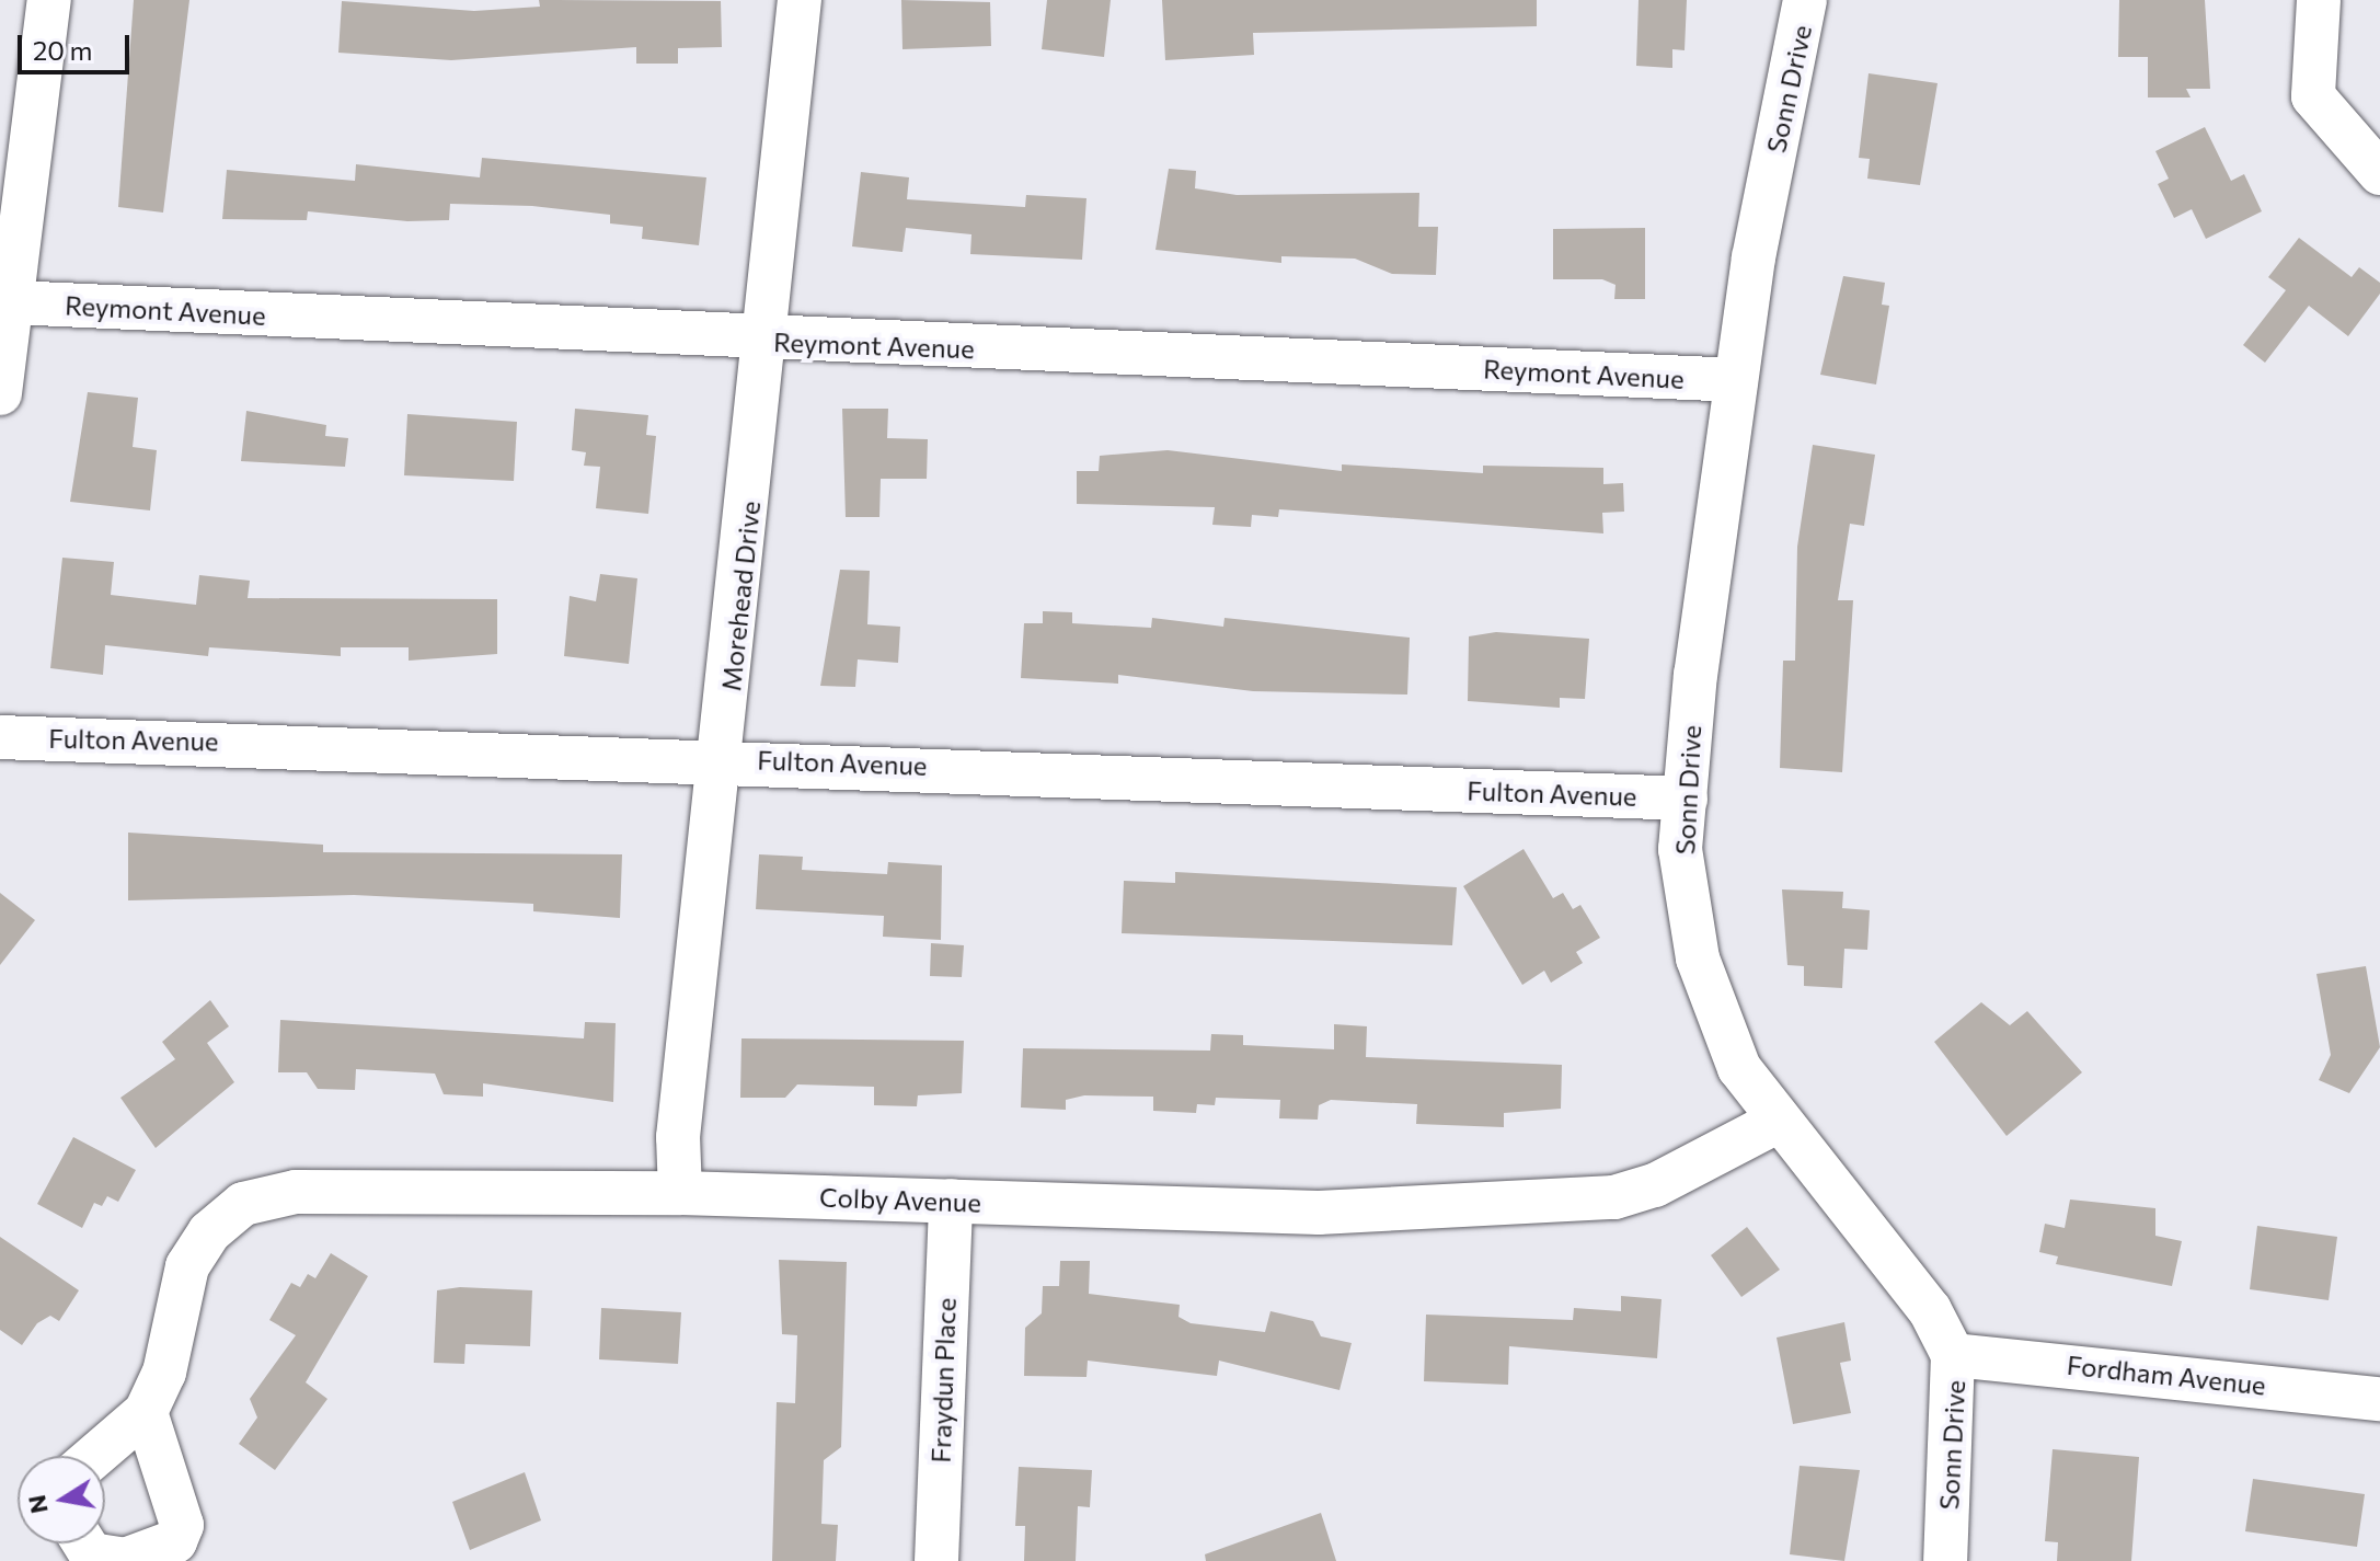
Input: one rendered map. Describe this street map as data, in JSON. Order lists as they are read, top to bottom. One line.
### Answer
{"streets":{"street":["Sonn Drive","Reymont Avenue","Morehead Drive","Fulton Avenue","Colby Avenue","Fordham Avenue","Fraydun Place"]},"crossings":[["Sonn Drive","Reymont Avenue"],["Sonn Drive","Fulton Avenue"],["Sonn Drive","Colby Avenue"],["Sonn Drive","Fordham Avenue"],["Reymont Avenue","Morehead Drive"],["Morehead Drive","Fulton Avenue"],["Morehead Drive","Colby Avenue"],["Colby Avenue","Fraydun Place"]],"scale_bar":"20 m","north":"left"}
